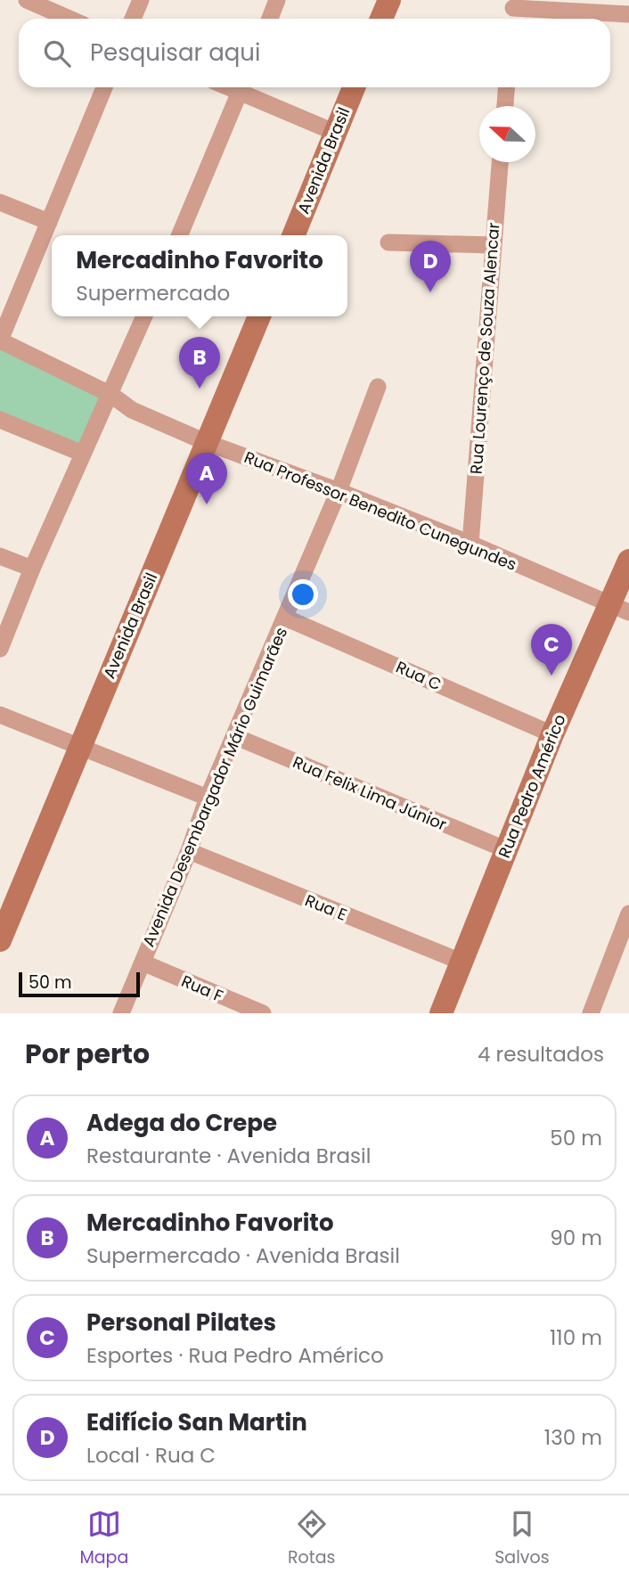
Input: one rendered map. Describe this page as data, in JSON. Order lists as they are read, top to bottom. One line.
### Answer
{"streets":{"street":["Avenida Brasil","Rua Lourenço de Souza Alencar","Rua Professor Benedito Cunegundes","Rua C","Rua Pedro Américo","Avenida Desembargador Mário Guimarães","Rua Felix Lima Júnior","Rua E","Rua F"]},"crossings":[["Avenida Brasil","Rua Professor Benedito Cunegundes"],["Rua Lourenço de Souza Alencar","Rua Professor Benedito Cunegundes"],["Rua Professor Benedito Cunegundes","Rua Pedro Américo"],["Rua Professor Benedito Cunegundes","Avenida Desembargador Mário Guimarães"],["Rua C","Rua Pedro Américo"],["Rua C","Avenida Desembargador Mário Guimarães"],["Rua Pedro Américo","Rua Felix Lima Júnior"],["Rua Pedro Américo","Rua E"],["Avenida Desembargador Mário Guimarães","Rua Felix Lima Júnior"],["Avenida Desembargador Mário Guimarães","Rua E"],["Avenida Desembargador Mário Guimarães","Rua F"]],"scale_bar":"50 m","north":"left","page":{"search":"Pesquisar aqui","popup":["Mercadinho Favorito","Supermercado"],"pins":["D","B","A","C"],"scale":"50 m","heading":["Por perto","4 resultados"],"list":[{"mark":"A","name":"Adega do Crepe","note":"Restaurante · Avenida Brasil","value":"50 m"},{"mark":"B","name":"Mercadinho Favorito","note":"Supermercado · Avenida Brasil","value":"90 m"},{"mark":"C","name":"Personal Pilates","note":"Esportes · Rua Pedro Américo","value":"110 m"},{"mark":"D","name":"Edifício San Martin","note":"Local · Rua C","value":"130 m"}],"nav":["Mapa","Rotas","Salvos"]}}
